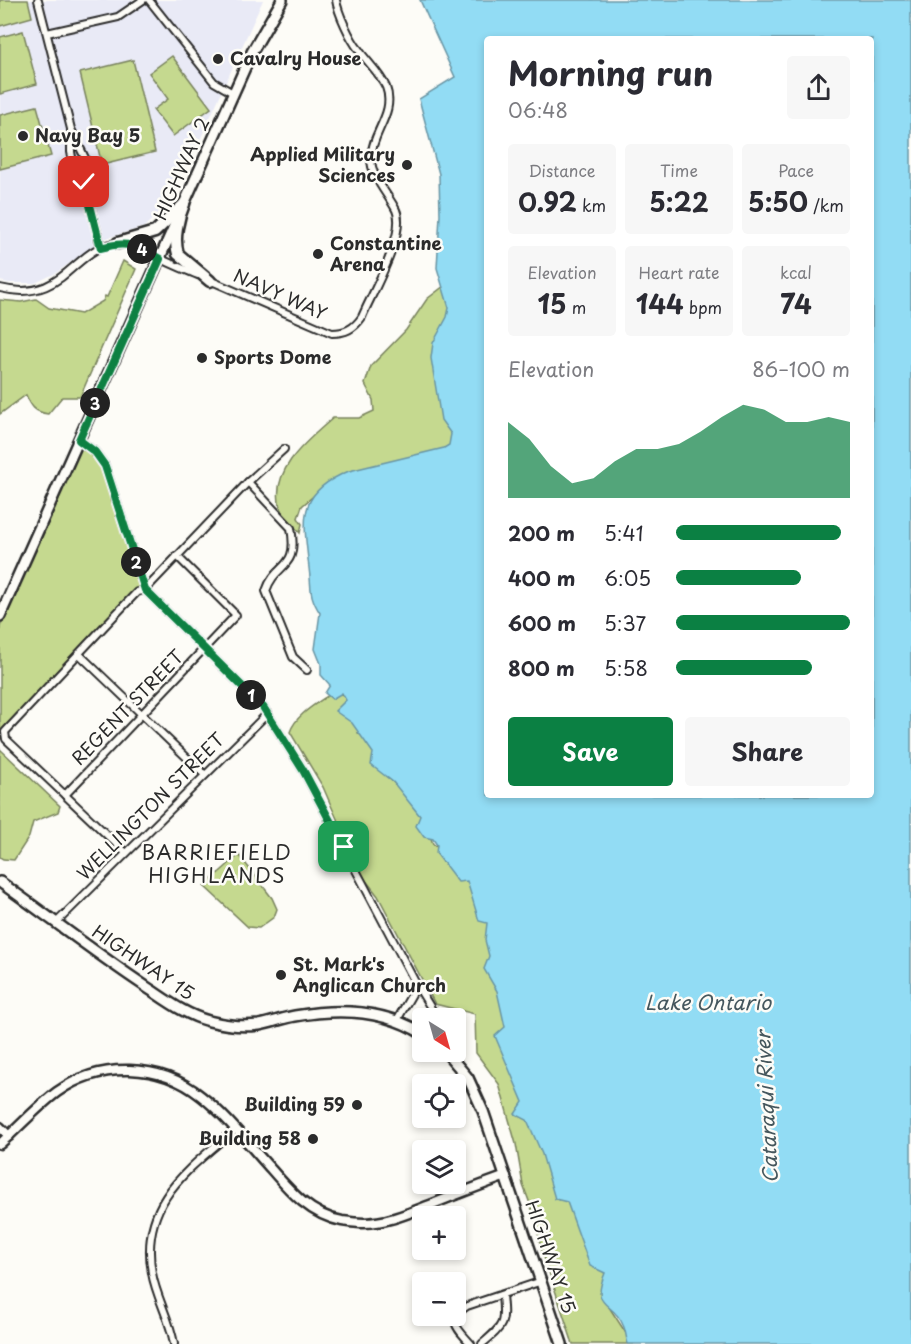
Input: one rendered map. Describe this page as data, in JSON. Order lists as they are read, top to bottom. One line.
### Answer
{"streets":{"main road":["HIGHWAY 2","HIGHWAY 15"],"street":["NAVY WAY","REGENT STREET","WELLINGTON STREET"]},"crossings":[["HIGHWAY 2","NAVY WAY"],["WELLINGTON STREET","HIGHWAY 15"]],"districts":["BARRIEFIELD HIGHLANDS"],"water":["Lake Ontario","Cataraqui River"],"places":["Cavalry House","Navy Bay 5","Applied Military Sciences","Constantine Arena","Sports Dome","St. Mark's Anglican Church","Building 59","Building 58"],"north":"bottom right","page":{"heading":["Morning run","06:48"],"stats":[["Distance","0.92 km"],["Time","5:22"],["Pace","5:50 /km"],["Elevation","15 m"],["Heart rate","144 bpm"],["kcal","74"]],"pins":["4","3","2","1"],"chart":["Elevation","86–100 m"],"list":[{"name":"200 m","note":"5:41"},{"name":"400 m","note":"6:05"},{"name":"600 m","note":"5:37"},{"name":"800 m","note":"5:58"}],"buttons":["Save","Share"],"map_buttons":["+","−"]}}
